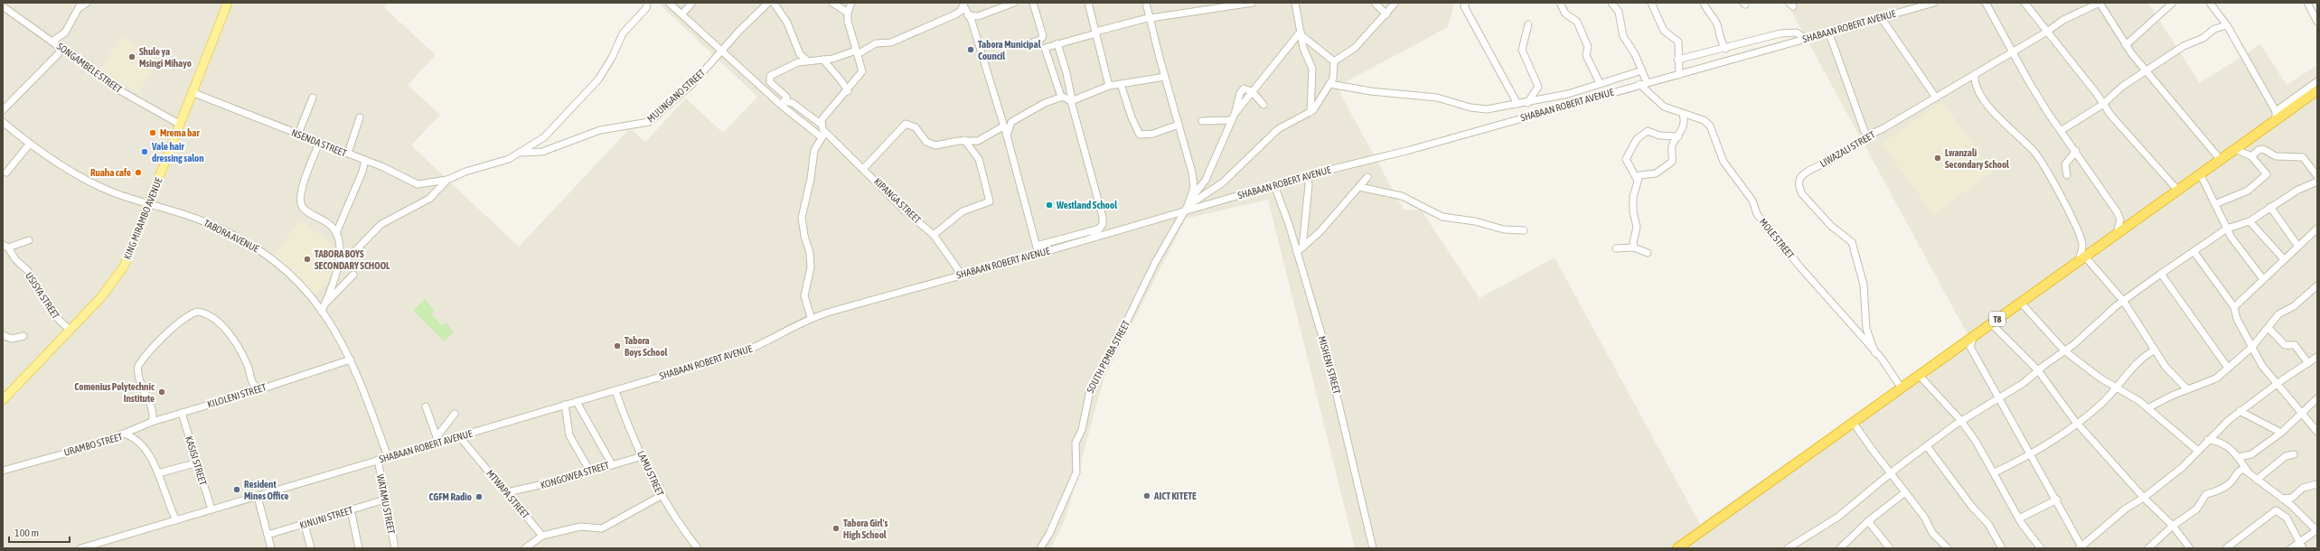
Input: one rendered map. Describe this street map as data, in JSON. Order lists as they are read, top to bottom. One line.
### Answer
{"streets":{"highway":["T8"],"main road":["KING MIRAMBO AVENUE"],"street":["SHABAAN ROBERT AVENUE","SONGAMBELE STREET","MUUNGANO STREET","NSENDA STREET","LIWAZALI STREET","KIPANGA STREET","TABORA AVENUE","MOLE STREET","USISYA STREET","SOUTH PEMBA STREET","MISHENI STREET","KILOLENI STREET","URAMBO STREET","KASISI STREET","LAMU STREET","KONGOWEA STREET","MTWAPA STREET","WATAMU STREET","KINUNI STREET"]},"crossings":[["SHABAAN ROBERT AVENUE","KIPANGA STREET"],["SHABAAN ROBERT AVENUE","TABORA AVENUE"],["SHABAAN ROBERT AVENUE","MOLE STREET"],["SHABAAN ROBERT AVENUE","SOUTH PEMBA STREET"],["SHABAAN ROBERT AVENUE","MISHENI STREET"],["SHABAAN ROBERT AVENUE","URAMBO STREET"],["SHABAAN ROBERT AVENUE","KASISI STREET"],["SHABAAN ROBERT AVENUE","LAMU STREET"],["SHABAAN ROBERT AVENUE","MTWAPA STREET"],["SHABAAN ROBERT AVENUE","WATAMU STREET"],["SONGAMBELE STREET","KING MIRAMBO AVENUE"],["MUUNGANO STREET","NSENDA STREET"],["MUUNGANO STREET","TABORA AVENUE"],["NSENDA STREET","KING MIRAMBO AVENUE"],["LIWAZALI STREET","MOLE STREET"],["KING MIRAMBO AVENUE","TABORA AVENUE"],["KING MIRAMBO AVENUE","USISYA STREET"],["TABORA AVENUE","KILOLENI STREET"],["MOLE STREET","T8"],["KILOLENI STREET","URAMBO STREET"],["KILOLENI STREET","KASISI STREET"],["LAMU STREET","KONGOWEA STREET"],["KONGOWEA STREET","MTWAPA STREET"],["WATAMU STREET","KINUNI STREET"]],"places":["Tabora Municipal Council","Shule ya Msingi Mihayo","Mrema bar","Vale hair dressing salon","Lwanzali Secondary School","Ruaha cafe","Westland School","TABORA BOYS SECONDARY SCHOOL","Tabora Boys School","Comenius Polytechnic Institute","Resident Mines Office","AICT KITETE","CGFM Radio","Tabora Girl's High School"],"scale_bar":"100 m"}
